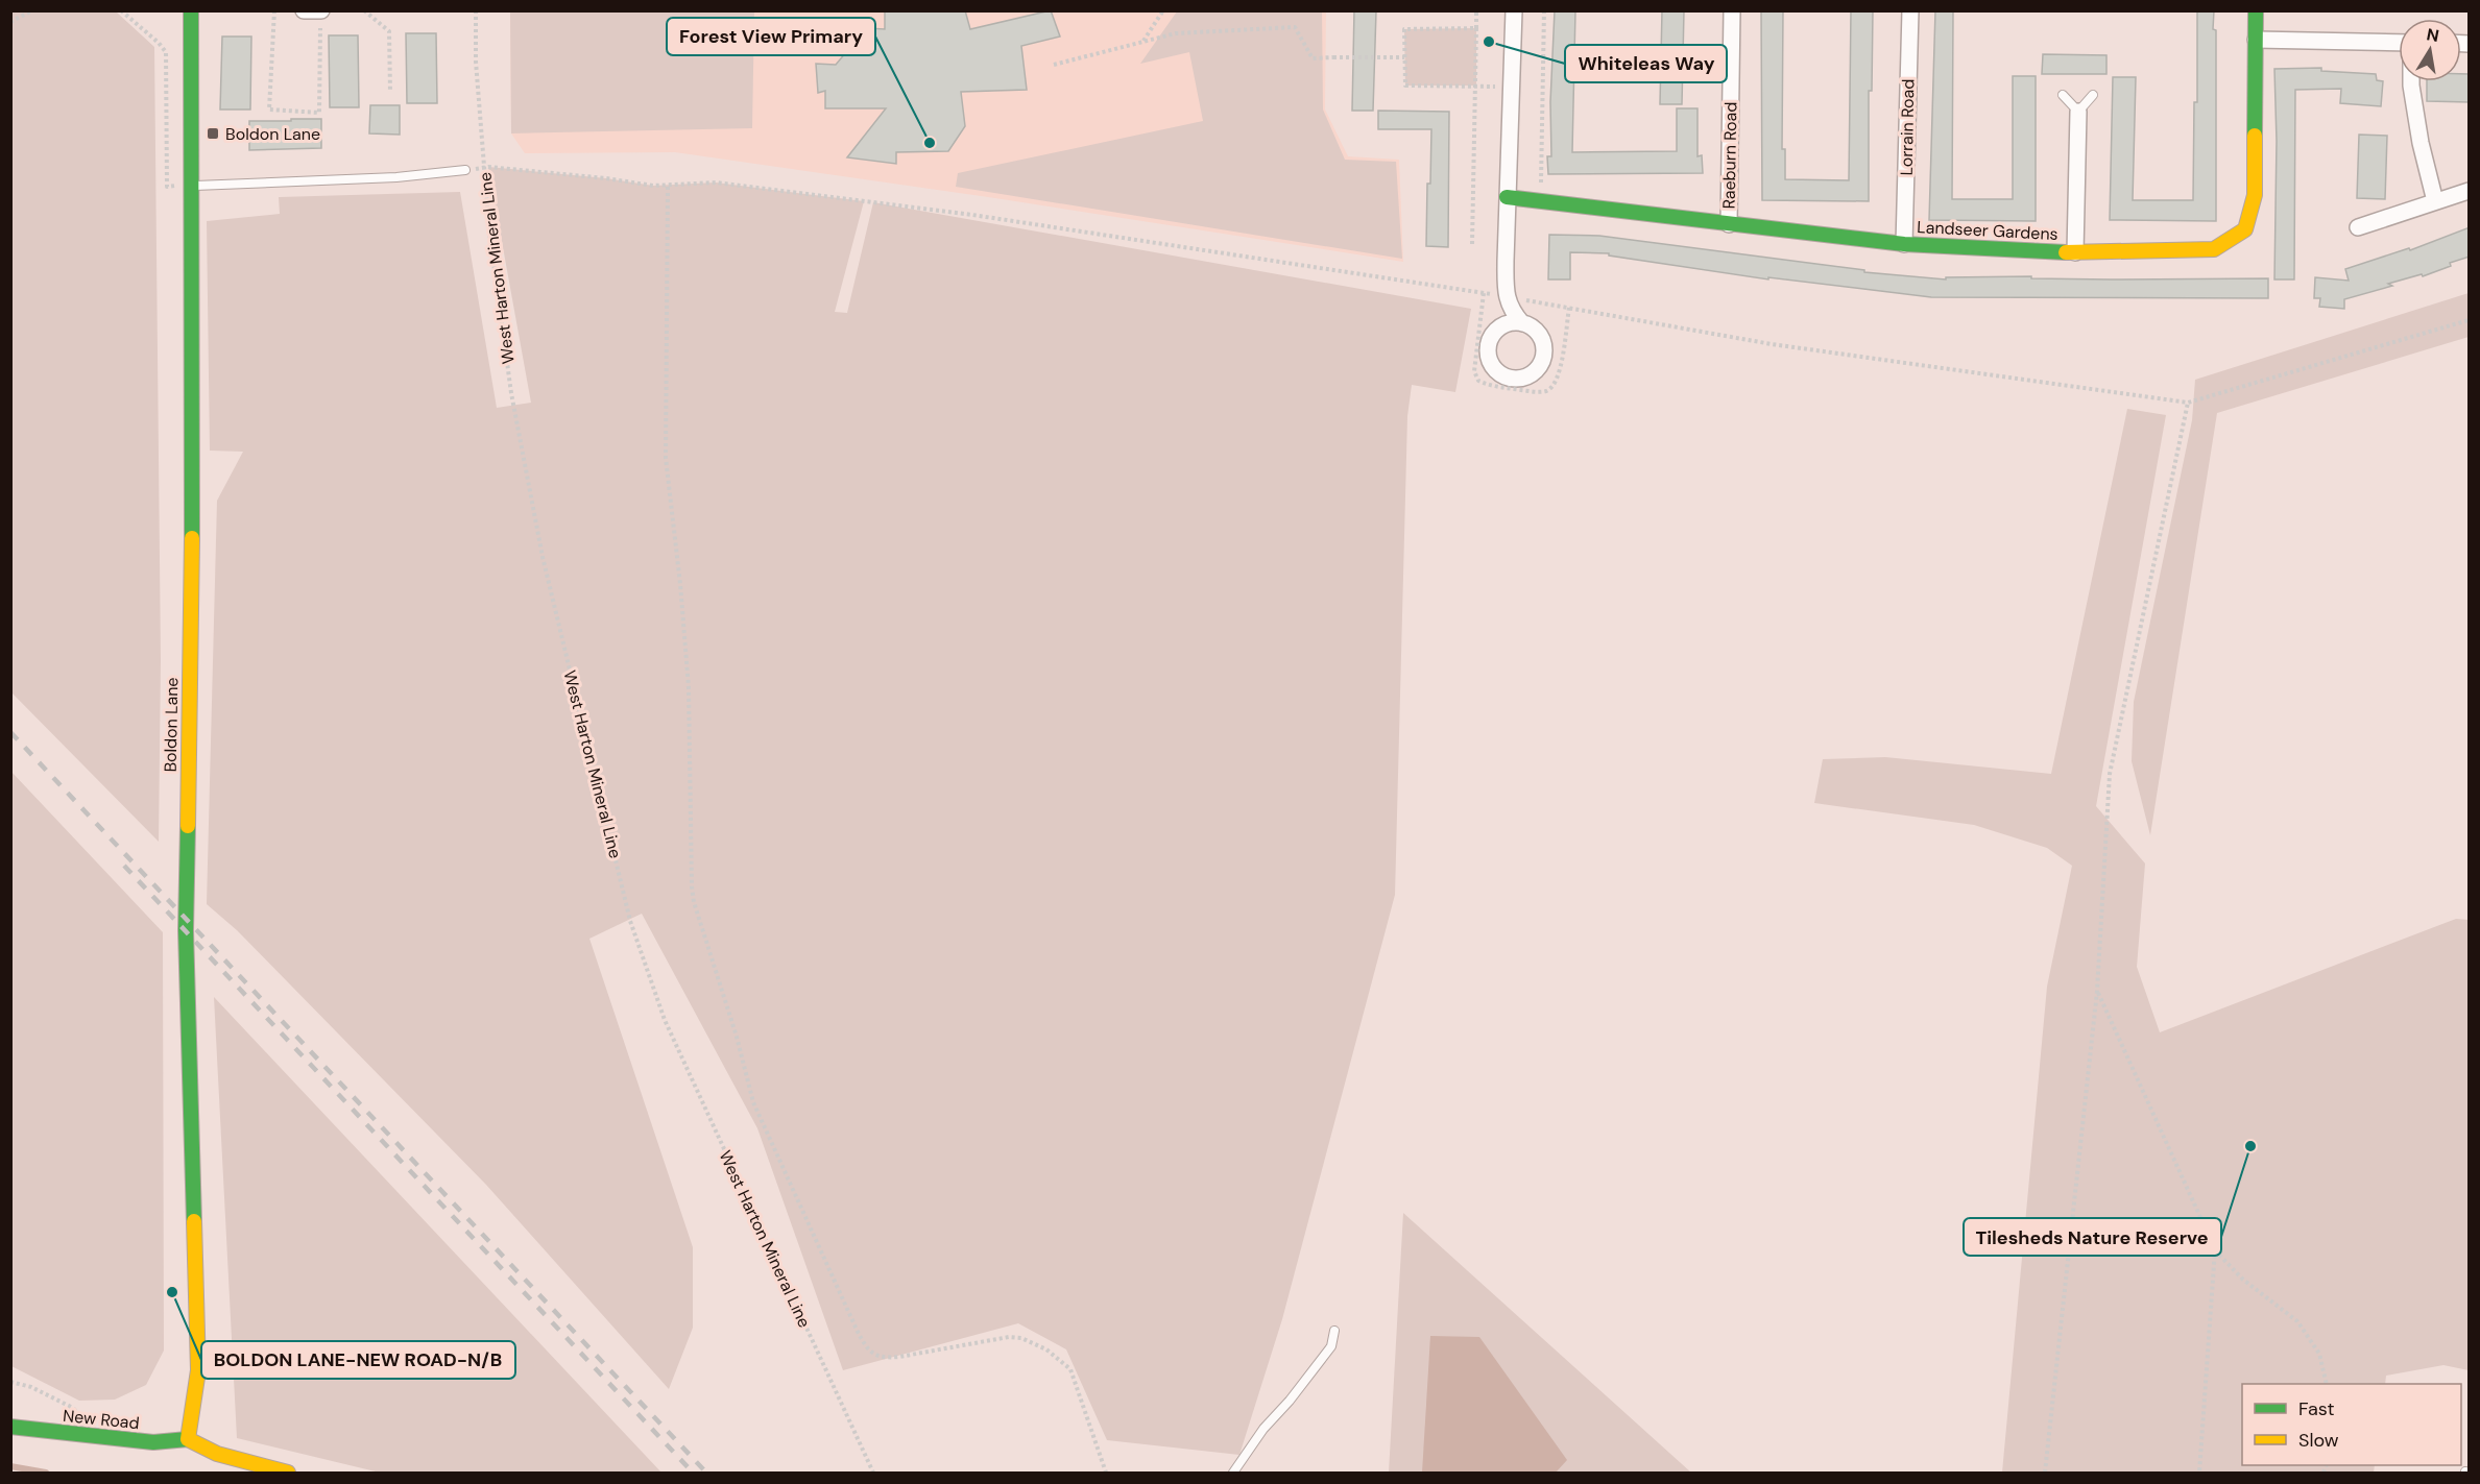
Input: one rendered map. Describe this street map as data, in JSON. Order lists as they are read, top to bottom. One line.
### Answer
{"streets":{"main road":["Landseer Gardens","Boldon Lane","New Road"],"street":["Lorrain Road","Raeburn Road"],"path":["West Harton Mineral Line"]},"crossings":[["Lorrain Road","Landseer Gardens"],["Raeburn Road","Landseer Gardens"],["Boldon Lane","New Road"]],"places":{"other":["Whiteleas Way","Forest View Primary","Tilesheds Nature Reserve","BOLDON LANE-NEW ROAD-N/B"],"transit":["Boldon Lane"]},"legend":["Fast","Slow"],"north":"top"}
